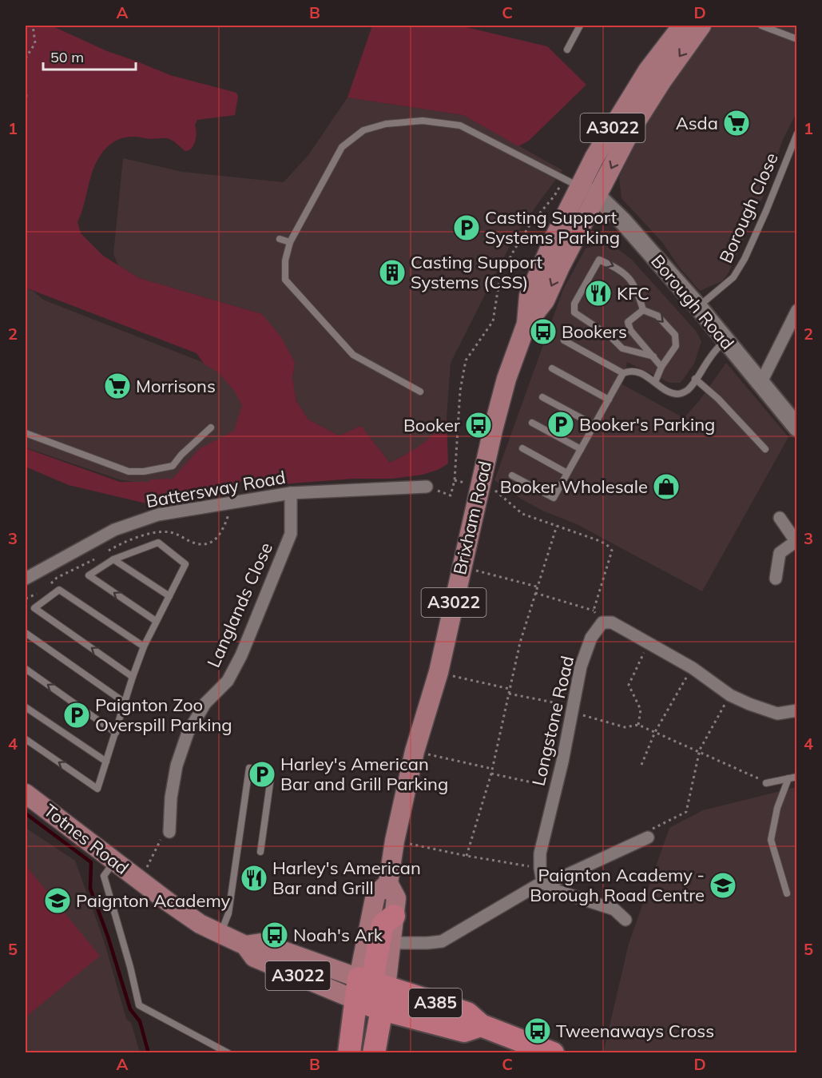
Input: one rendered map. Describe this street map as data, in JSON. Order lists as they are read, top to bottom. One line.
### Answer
{"streets":{"highway":["Totnes Road","A385"],"main road":["A3022","Borough Road","Brixham Road"],"street":["Battersway Road","Langlands Close","Longstone Road"],"lane":["Borough Close"]},"crossings":[["Borough Close","Borough Road"],["Borough Road","Brixham Road"],["Battersway Road","Langlands Close"],["Brixham Road","Totnes Road"]],"places":{"supermarket":["Asda","Morrisons"],"parking":["Casting Support Systems Parking","Booker's Parking","Paignton Zoo Overspill Parking","Harley's American Bar and Grill Parking"],"building":["Casting Support Systems (CSS)"],"restaurant":["KFC","Harley's American Bar and Grill"],"bus stop":["Bookers","Booker","Noah's Ark","Tweenaways Cross"],"shop":["Booker Wholesale"],"school or university":["Paignton Academy - Borough Road Centre","Paignton Academy"]},"scale_bar":"50 m","grid":{"columns":["A","B","C","D"],"rows":["1","2","3","4","5"]}}
